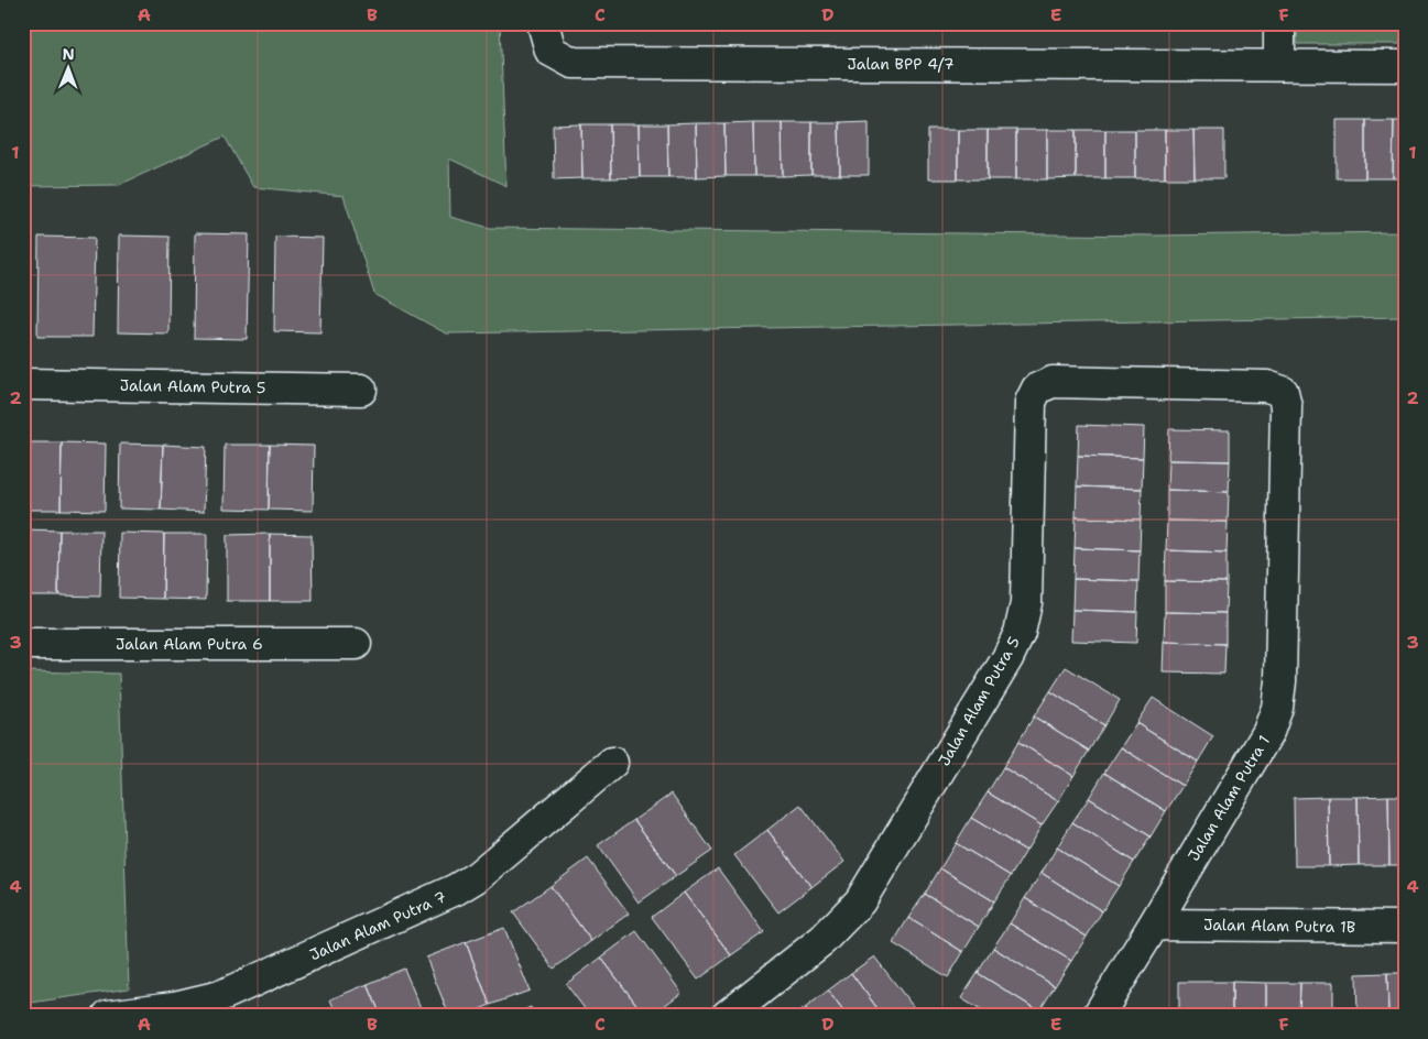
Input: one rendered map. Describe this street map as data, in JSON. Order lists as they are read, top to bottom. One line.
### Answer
{"streets":{"street":["Jalan BPP 4/7","Jalan Alam Putra 5","Jalan Alam Putra 6","Jalan Alam Putra 1","Jalan Alam Putra 7","Jalan Alam Putra 1B"]},"crossings":[["Jalan Alam Putra 5","Jalan Alam Putra 1"],["Jalan Alam Putra 1","Jalan Alam Putra 1B"]],"north":"top","grid":{"columns":["A","B","C","D","E","F"],"rows":["1","2","3","4"]}}
